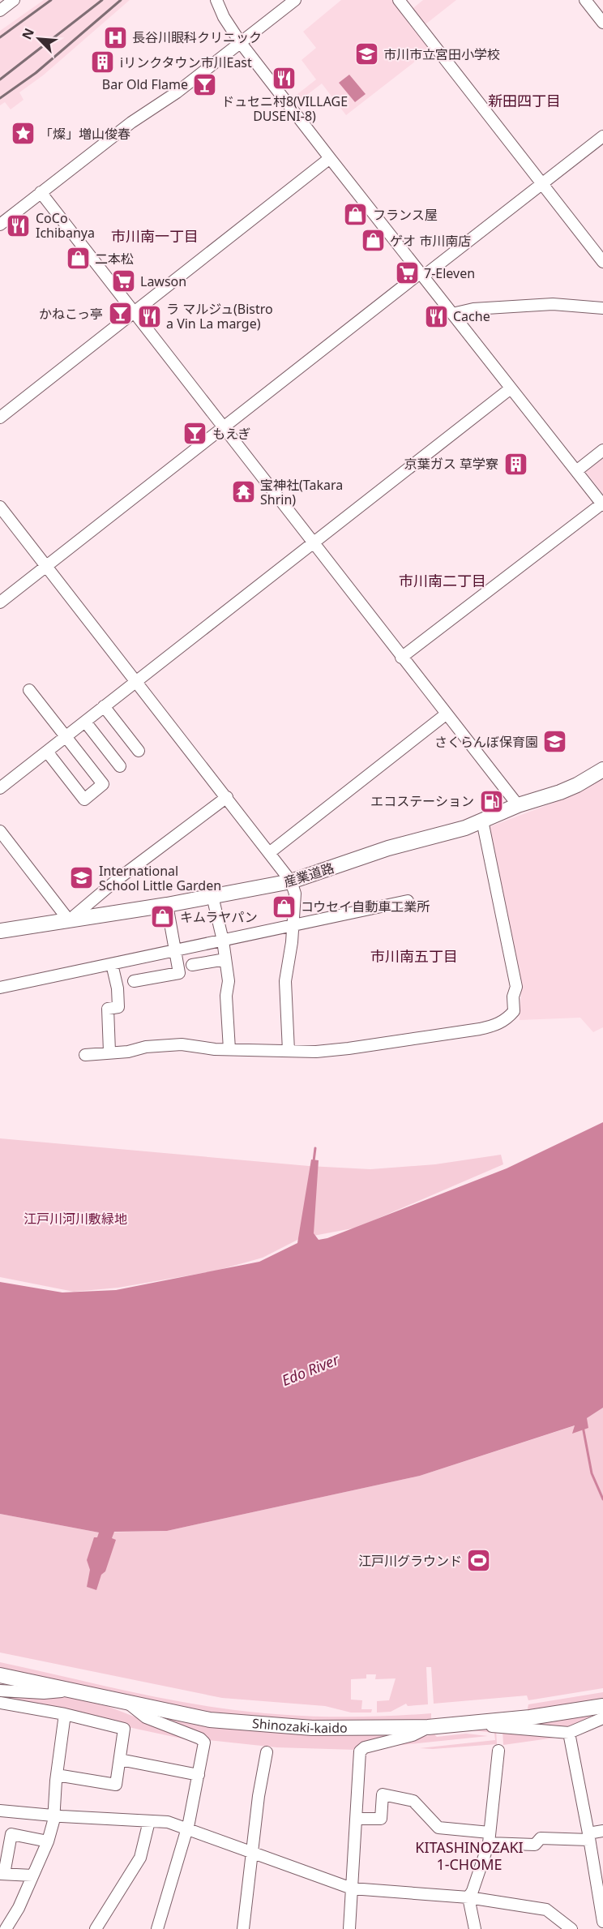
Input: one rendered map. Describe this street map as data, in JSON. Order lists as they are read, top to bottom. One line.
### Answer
{"streets":{"main road":["産業道路","Shinozaki-kaido"]},"districts":["新田四丁目","市川南一丁目","市川南二丁目","市川南五丁目","KITASHINOZAKI 1-CHOME"],"water":["Edo River"],"parks":["江戸川河川敷緑地"],"places":{"hospital":["長谷川眼科クリニック"],"school or university":["市川市立宮田小学校","さくらんぼ保育園","International School Little Garden"],"building":["iリンクタウン市川East","京葉ガス 草学寮"],"restaurant":["ドュセニ村8(VILLAGE DUSENI-8)","CoCo Ichibanya","ラ マルジュ(Bistro a Vin La marge)","Cache"],"bar":["Bar Old Flame","かねこっ亭","もえぎ"],"place":["「燦」増山俊春"],"shop":["フランス屋","ゲオ 市川南店","二本松","コウセイ自動車工業所","キムラヤパン"],"supermarket":["7-Eleven","Lawson"],"temple":["宝神社(Takara Shrin)"],"fuel station":["エコステーション"],"sports":["江戸川グラウンド"]},"north":"top left"}
